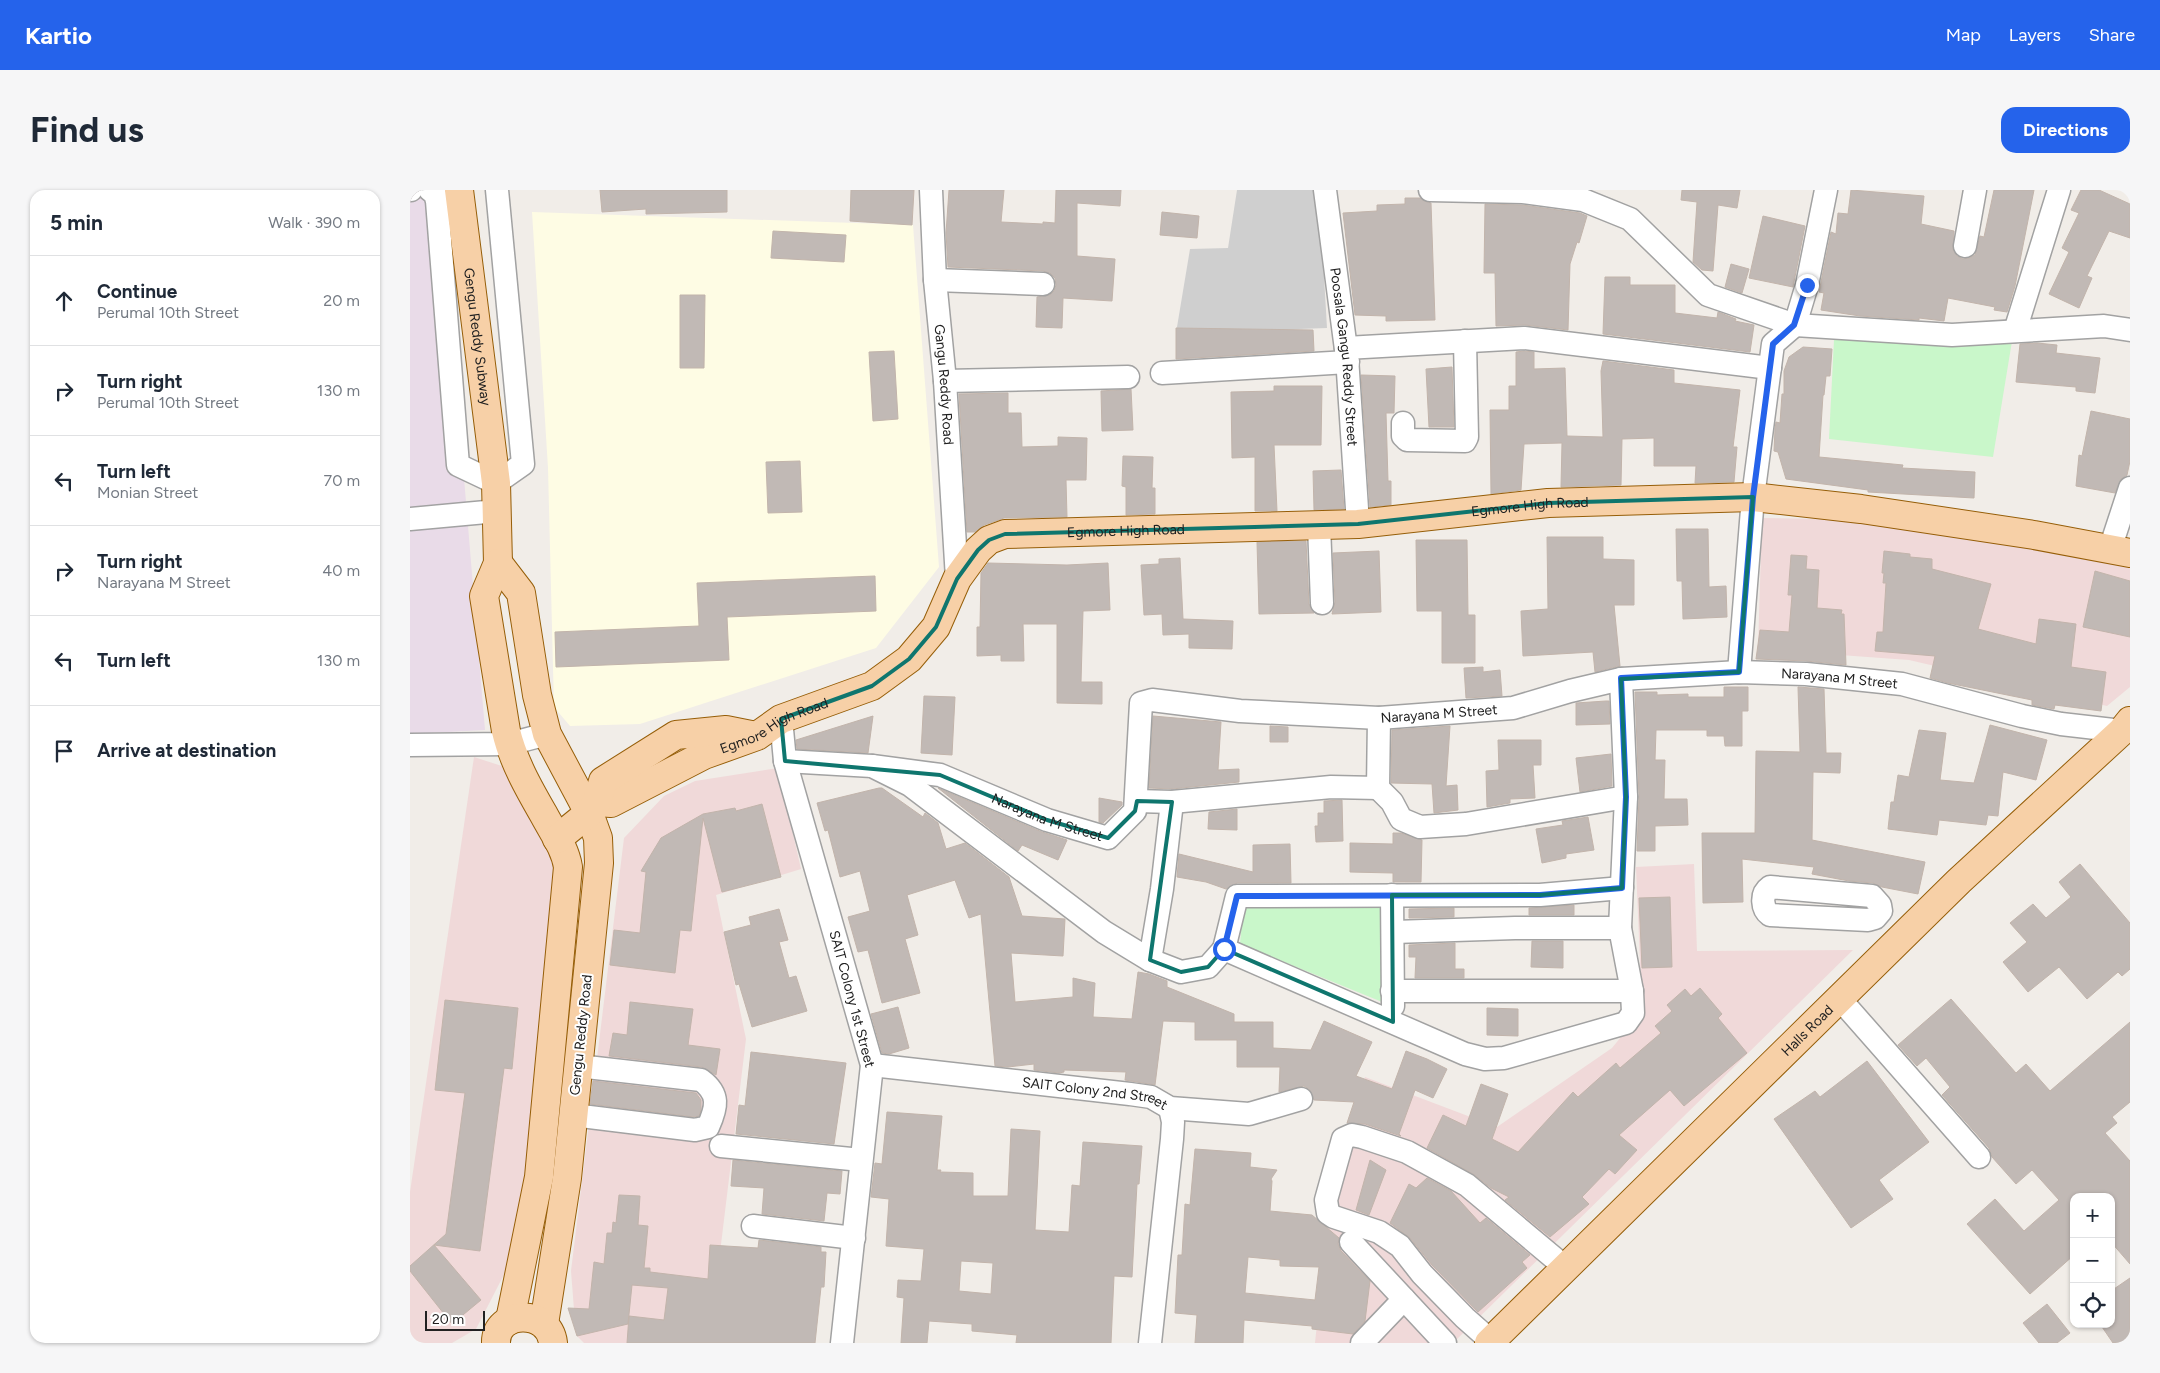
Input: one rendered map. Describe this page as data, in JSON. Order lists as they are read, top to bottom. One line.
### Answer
{"streets":{"main road":["Gengu Reddy Subway","Egmore High Road","Halls Road","Gengu Reddy Road"],"street":["Poosala Gangu Reddy Street","Gangu Reddy Road","Narayana M Street","SAIT Colony 1st Street","SAIT Colony 2nd Street"]},"crossings":[["Poosala Gangu Reddy Street","Egmore High Road"],["Gangu Reddy Road","Egmore High Road"],["Egmore High Road","SAIT Colony 1st Street"],["Egmore High Road","Gengu Reddy Road"],["Narayana M Street","Halls Road"],["SAIT Colony 1st Street","SAIT Colony 2nd Street"]],"scale_bar":"20 m","page":{"header":"Kartio","nav":["Map","Layers","Share"],"buttons":"Directions","title":"Find us","heading":["5 min","Walk · 390 m"],"list":[["Continue","Perumal 10th Street","20 m"],["Turn right","Perumal 10th Street","130 m"],["Turn left","Monian Street","70 m"],["Turn right","Narayana M Street","40 m"],["Turn left","130 m"],"Arrive at destination"],"map_buttons":["+","−"],"scale":"20 m"}}
